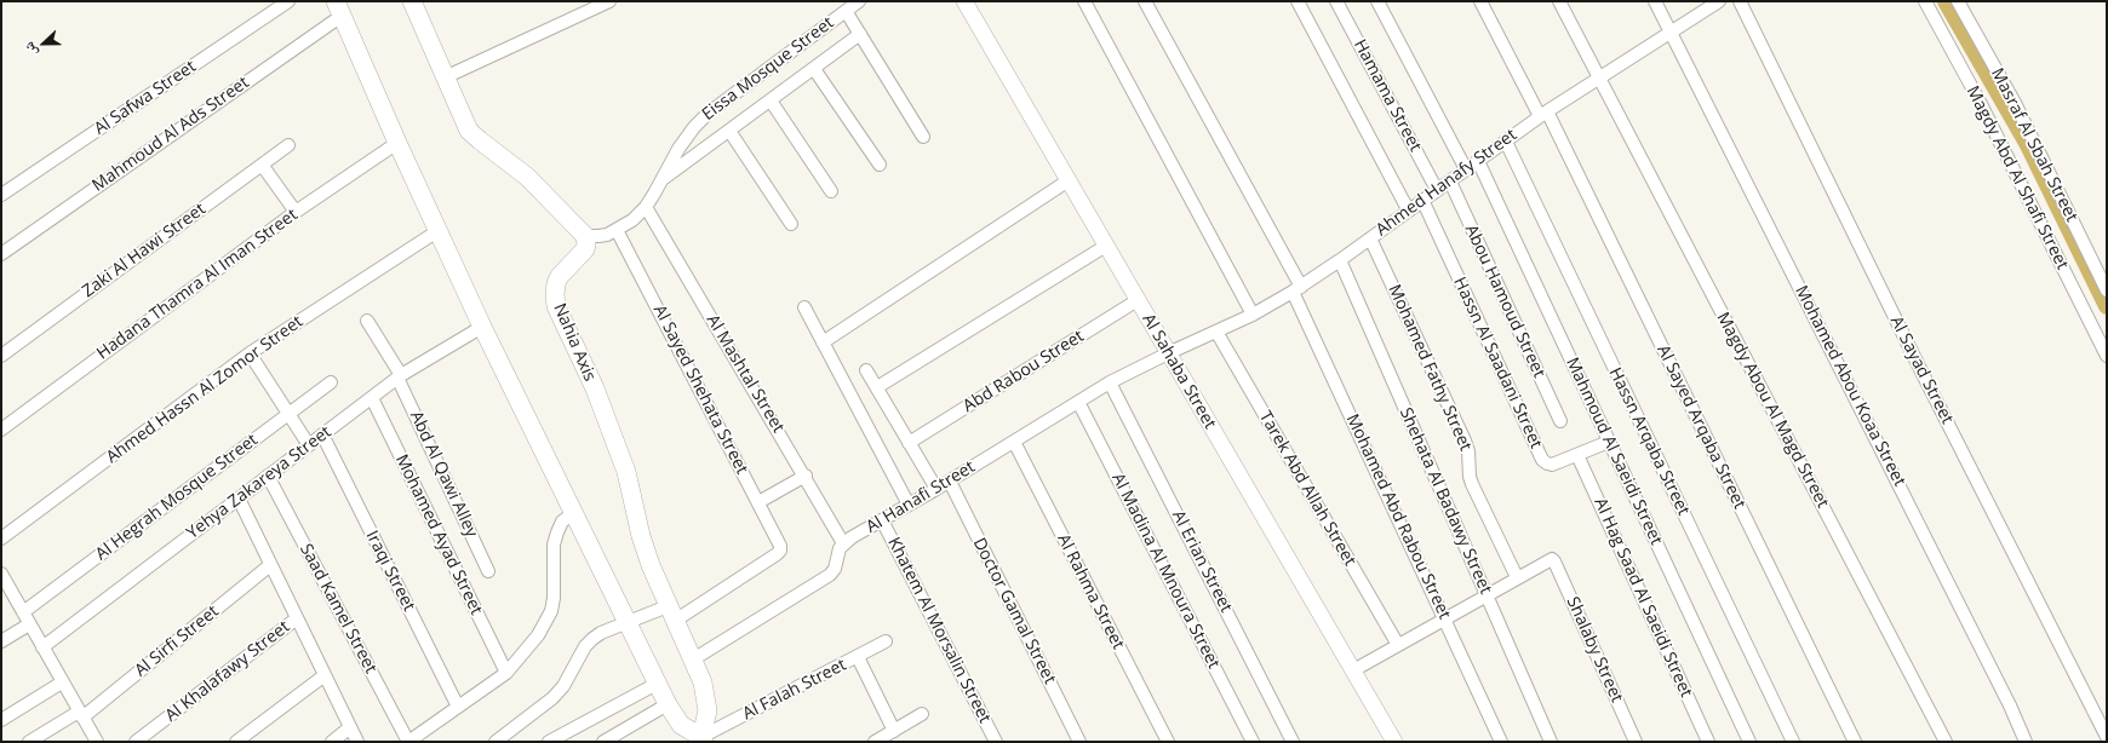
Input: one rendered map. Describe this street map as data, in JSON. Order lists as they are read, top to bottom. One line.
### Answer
{"streets":{"main road":["Nahia Axis"],"street":["Eissa Mosque Street","Hamama Street","Al Safwa Street","Mahmoud Al Ads Street","Masraf Al Sbah Street","Magdy Abd Al Shafi Street","Ahmed Hanafy Street","Zaki Al Hawi Street","Hadana Thamra Al Iman Street","Abou Hamoud Street","Hassn Al Saadani Street","Mohamed Fathy Street","Al Sayad Street","Abd Rabou Street","Al Sahaba Street","Al Mashtal Street","Mohamed Abou Koaa Street","Ahmed Hassn Al Zomor Street","Al Sayed Shehata Street","Magdy Abou Al Magd Street","Al Sayed Arqaba Street","Hassn Arqaba Street","Mahmoud Al Saeidi Street","Abd Al Qawi Alley","Yehya Zakareya Street","Tarek Abd Allah Street","Al Hegrah Mosque Street","Al Hanafi Street","Shehata Al Badawy Street","Mohamed Abd Rabou Street","Mohamed Ayad Street","Al Erian Street","Iraqi Street","Al Madina Al Mnoura Street","Al Rahma Street","Al Hag Saad Al Saeidi Street","Saad Kamel Street","Doctor Gamal Street","Khatem Al Morsalin Street","Al Sirfi Street","Shalaby Street","Al Khalafawy Street","Al Falah Street"]},"crossings":[["Eissa Mosque Street","Nahia Axis"],["Eissa Mosque Street","Al Mashtal Street"],["Eissa Mosque Street","Al Sayed Shehata Street"],["Hamama Street","Ahmed Hanafy Street"],["Ahmed Hanafy Street","Abou Hamoud Street"],["Ahmed Hanafy Street","Hassn Al Saadani Street"],["Ahmed Hanafy Street","Mohamed Fathy Street"],["Ahmed Hanafy Street","Al Sahaba Street"],["Ahmed Hanafy Street","Mohamed Abou Koaa Street"],["Ahmed Hanafy Street","Magdy Abou Al Magd Street"],["Ahmed Hanafy Street","Al Sayed Arqaba Street"],["Ahmed Hanafy Street","Hassn Arqaba Street"],["Ahmed Hanafy Street","Mahmoud Al Saeidi Street"],["Ahmed Hanafy Street","Tarek Abd Allah Street"],["Ahmed Hanafy Street","Al Hanafi Street"],["Ahmed Hanafy Street","Shehata Al Badawy Street"],["Ahmed Hanafy Street","Mohamed Abd Rabou Street"],["Nahia Axis","Al Sayed Shehata Street"],["Nahia Axis","Al Falah Street"],["Hassn Al Saadani Street","Mahmoud Al Saeidi Street"],["Hassn Al Saadani Street","Al Hag Saad Al Saeidi Street"],["Mohamed Fathy Street","Shalaby Street"],["Abd Rabou Street","Al Sahaba Street"],["Al Sahaba Street","Al Hanafi Street"],["Al Mashtal Street","Al Hanafi Street"],["Abd Al Qawi Alley","Yehya Zakareya Street"],["Yehya Zakareya Street","Mohamed Ayad Street"],["Yehya Zakareya Street","Iraqi Street"],["Yehya Zakareya Street","Saad Kamel Street"],["Al Hanafi Street","Al Erian Street"],["Al Hanafi Street","Al Madina Al Mnoura Street"],["Al Hanafi Street","Al Rahma Street"],["Al Hanafi Street","Doctor Gamal Street"],["Al Hanafi Street","Khatem Al Morsalin Street"]],"north":"left"}
